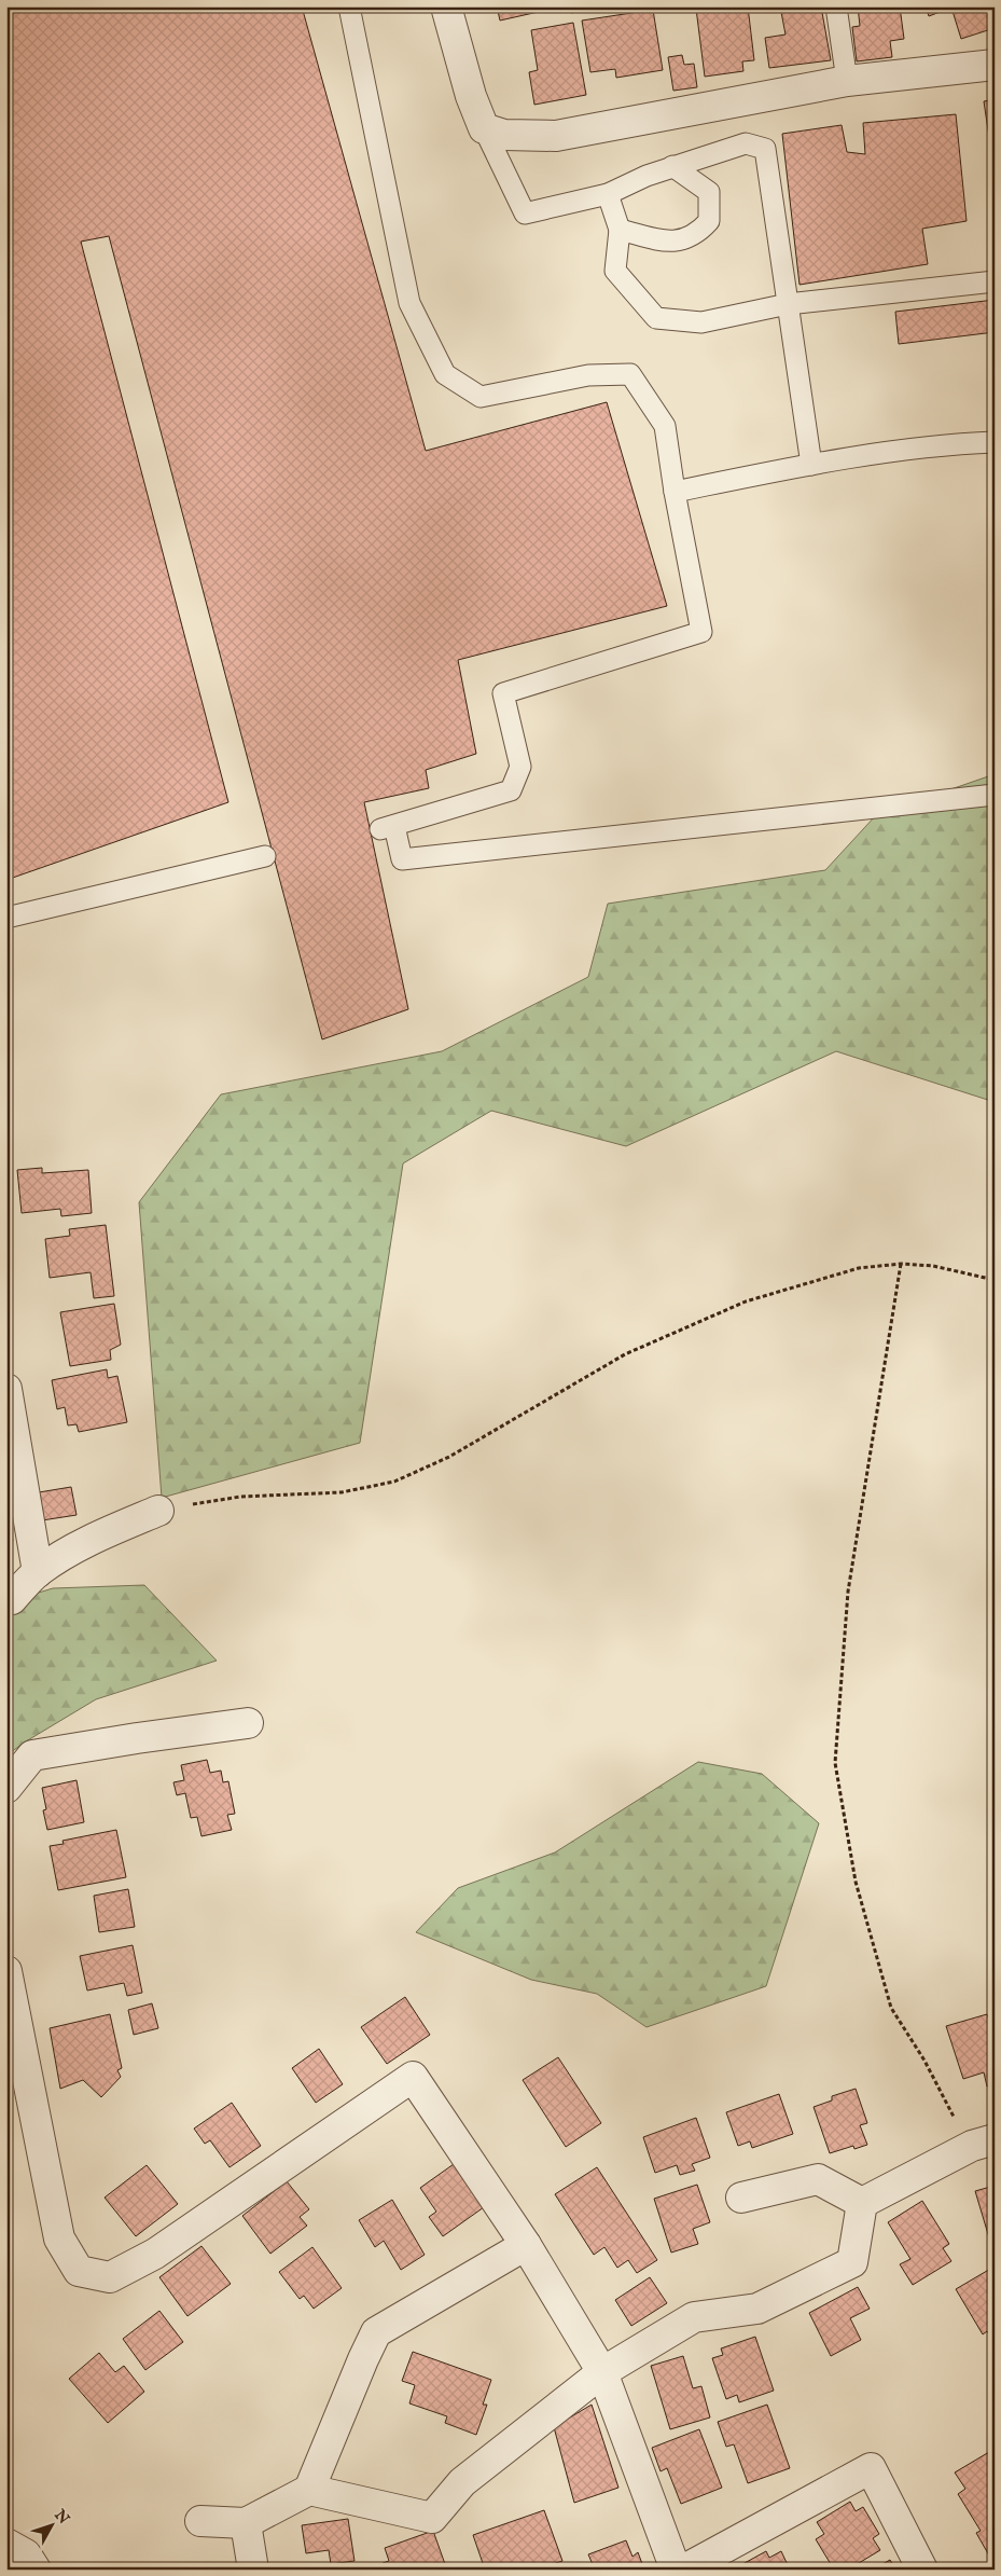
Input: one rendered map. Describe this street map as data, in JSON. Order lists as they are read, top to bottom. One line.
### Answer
{"north":"top right"}
